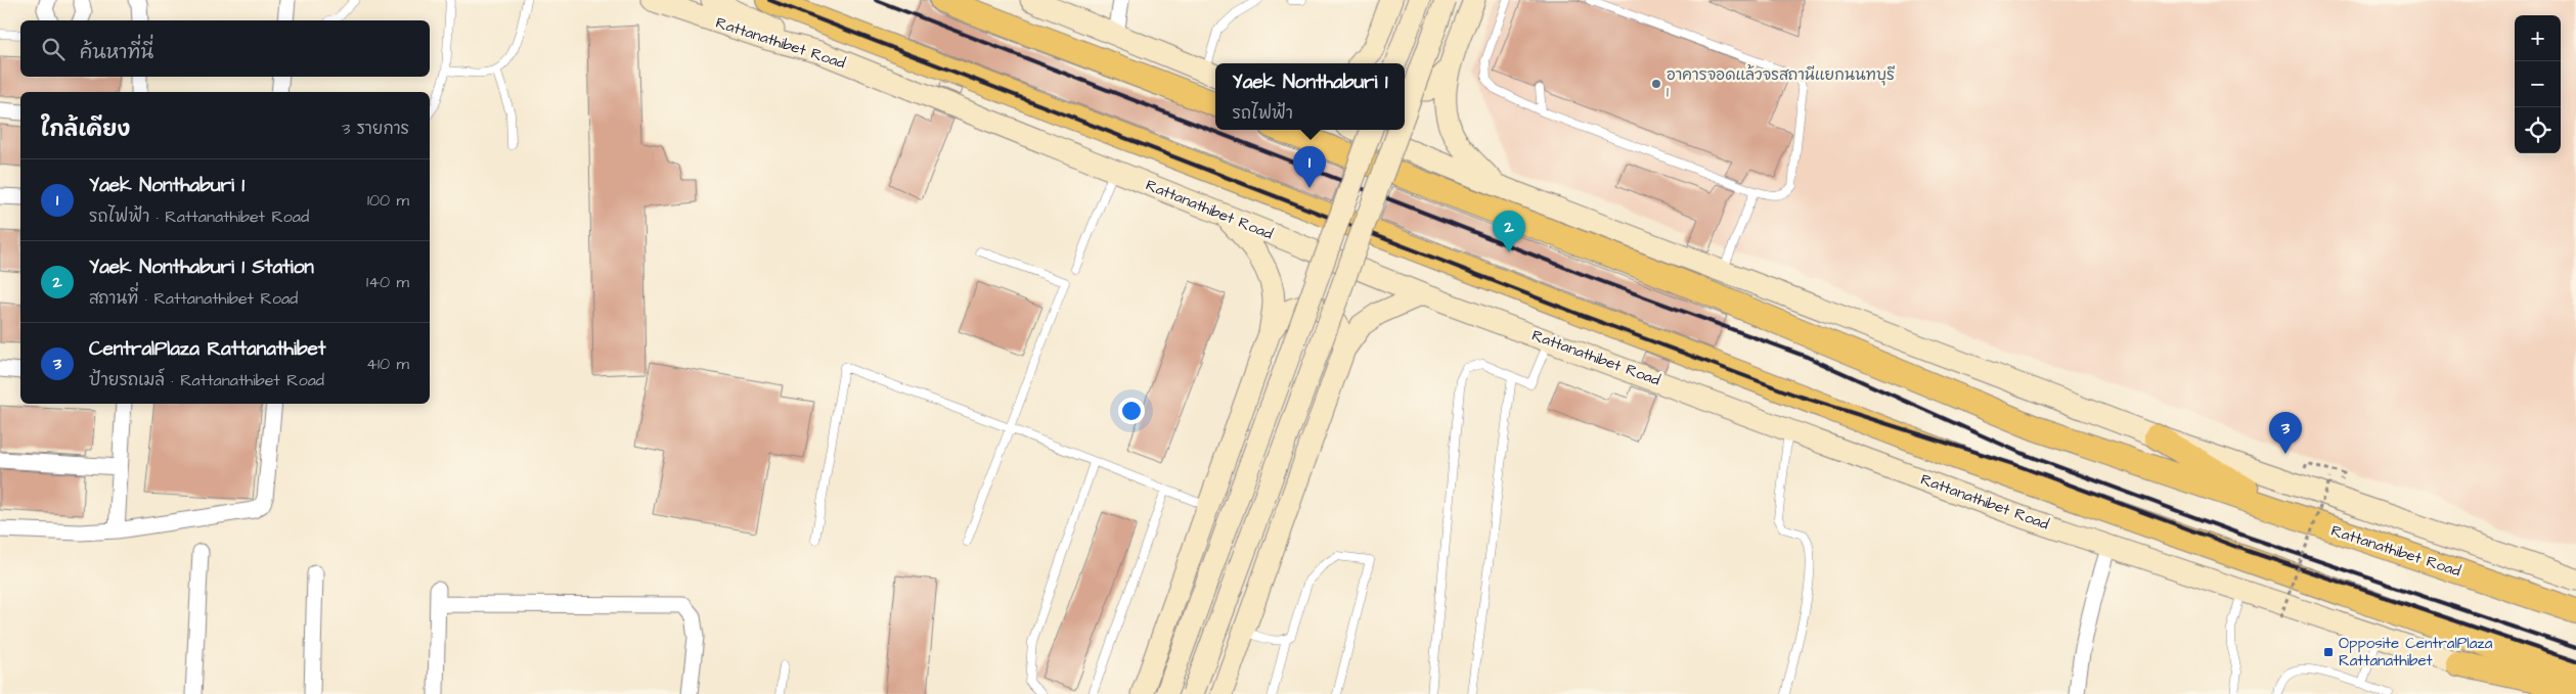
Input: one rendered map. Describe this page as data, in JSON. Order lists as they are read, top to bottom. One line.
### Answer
{"streets":{"main road":["Rattanathibet Road"]},"places":{"other":["อาคารจอดแล้วจรสถานีแยกนนทบุรี 1"],"transit":["Opposite CentralPlaza Rattanathibet"]},"page":{"map_buttons":["+","−"],"search":"ค้นหาที่นี่","popup":["Yaek Nonthaburi 1","รถไฟฟ้า"],"heading":["ใกล้เคียง","3 รายการ"],"pins":["1","2","3"],"list":[{"mark":"1","name":"Yaek Nonthaburi 1","note":"รถไฟฟ้า · Rattanathibet Road","value":"100 m"},{"mark":"2","name":"Yaek Nonthaburi 1 Station","note":"สถานที่ · Rattanathibet Road","value":"140 m"},{"mark":"3","name":"CentralPlaza Rattanathibet","note":"ป้ายรถเมล์ · Rattanathibet Road","value":"410 m"}]}}
